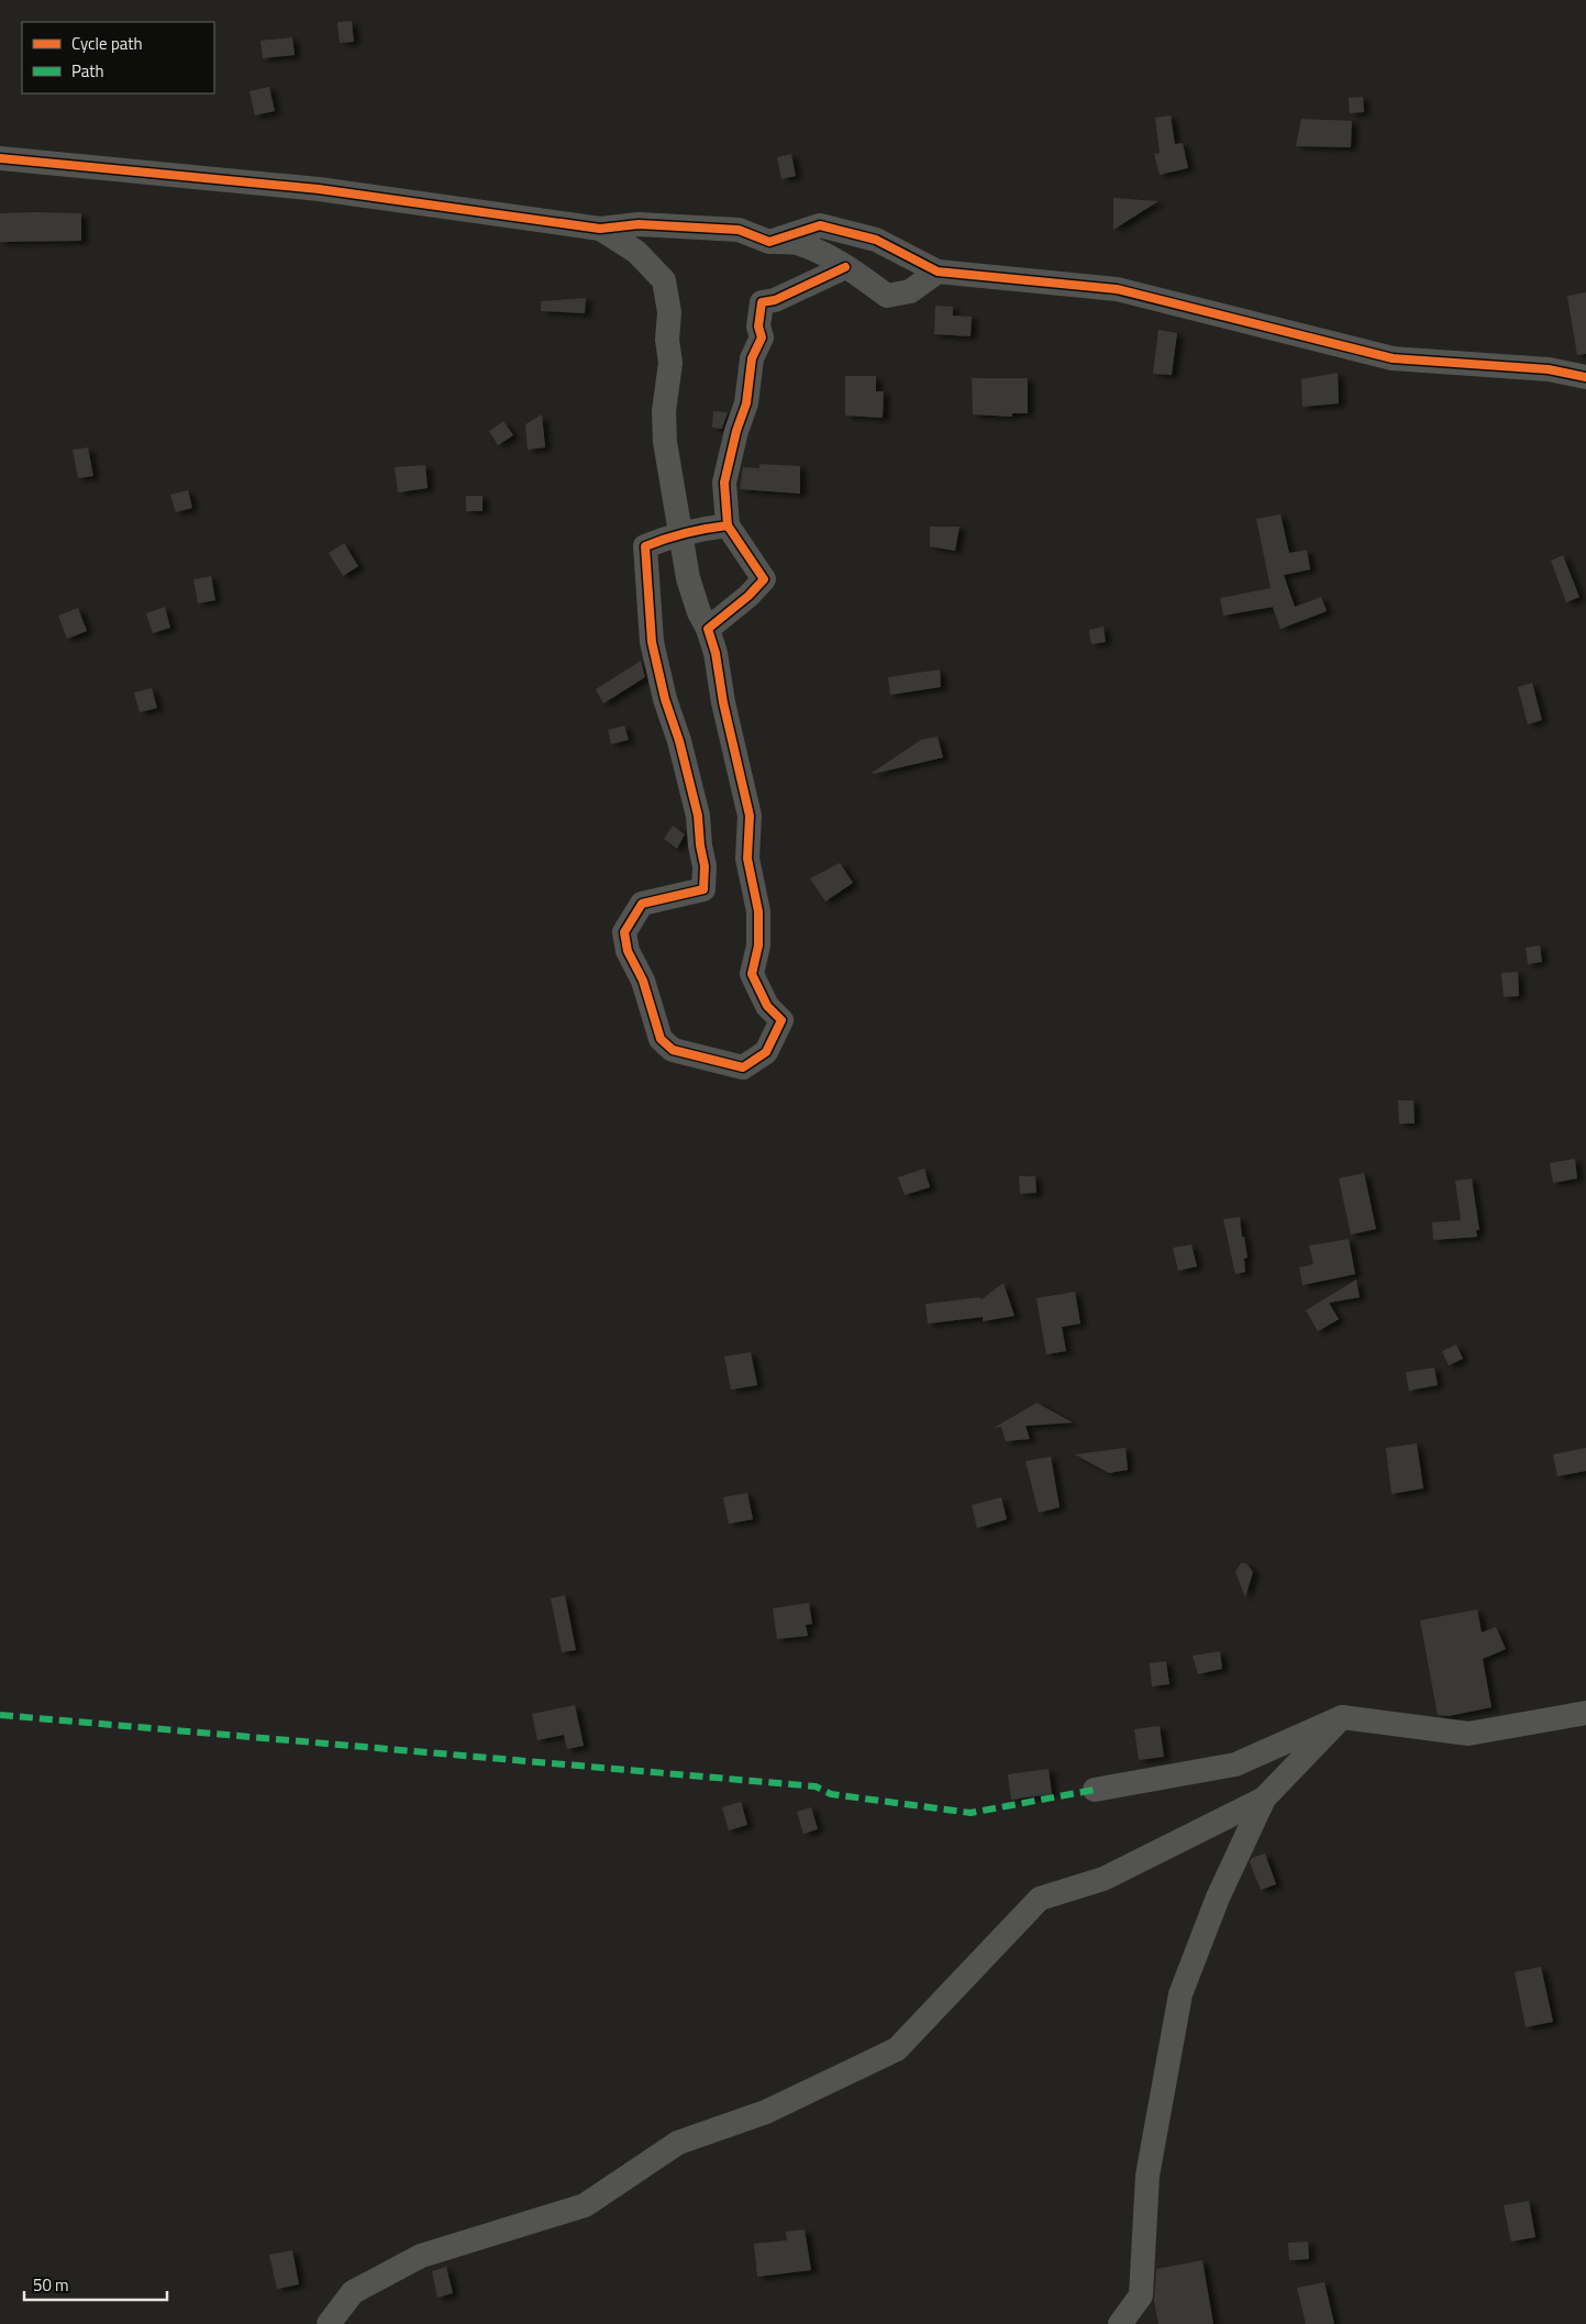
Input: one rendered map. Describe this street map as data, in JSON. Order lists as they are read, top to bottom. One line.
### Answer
{"legend":["Cycle path","Path"],"scale_bar":"50 m"}
